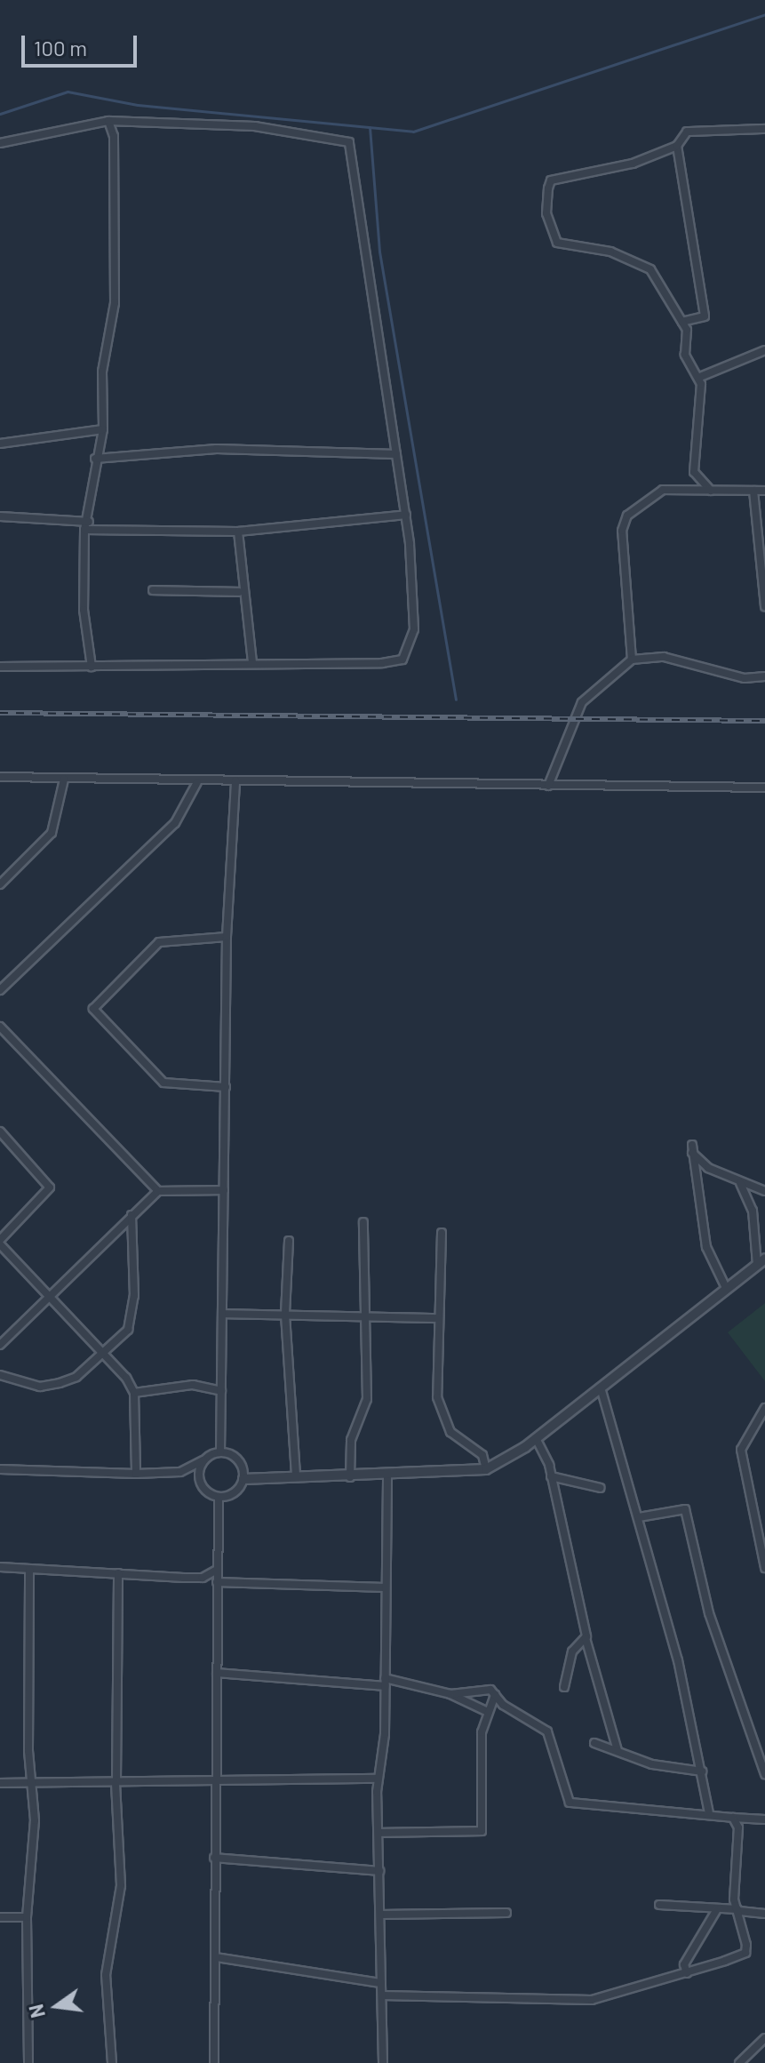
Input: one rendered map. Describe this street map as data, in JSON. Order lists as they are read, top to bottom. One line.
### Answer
{"scale_bar":"100 m","north":"left"}
